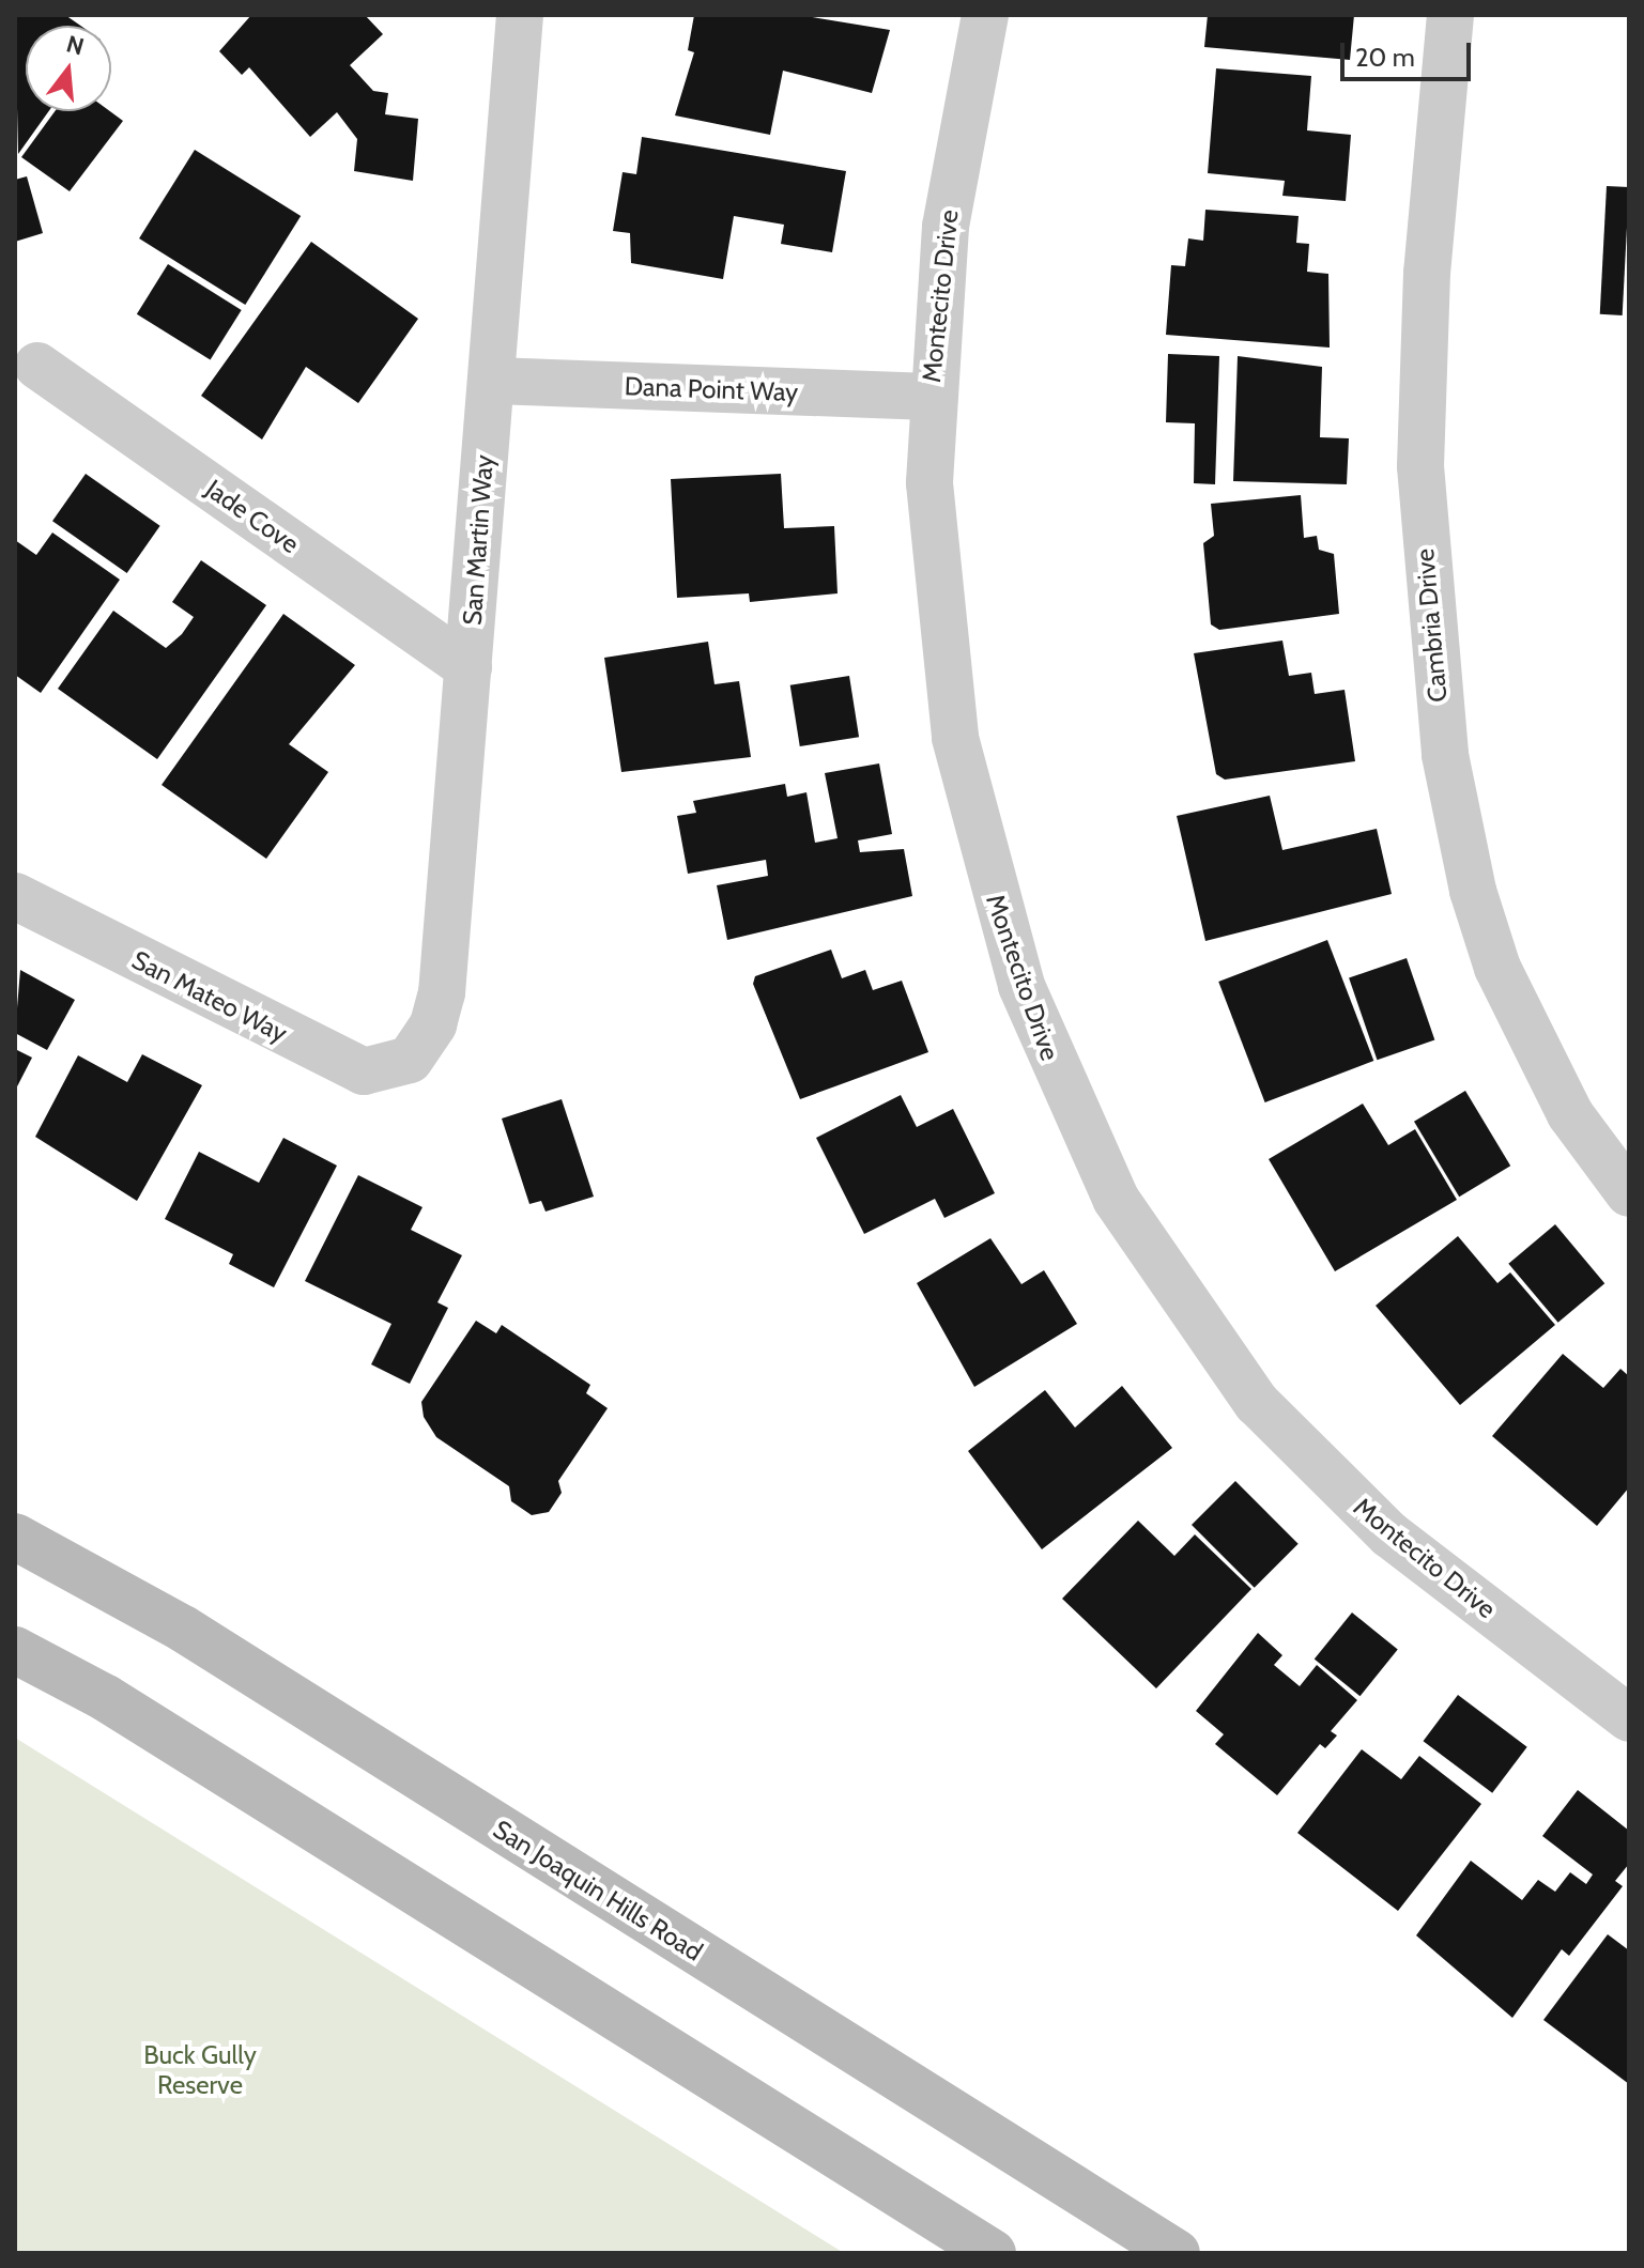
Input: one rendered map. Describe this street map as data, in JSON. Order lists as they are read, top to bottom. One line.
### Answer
{"streets":{"main road":["San Joaquin Hills Road"],"street":["Montecito Drive","Dana Point Way","Jade Cove","San Martin Way","Cambria Drive","San Mateo Way"]},"crossings":[["Montecito Drive","Dana Point Way"],["Dana Point Way","San Martin Way"],["Jade Cove","San Martin Way"],["San Martin Way","San Mateo Way"]],"parks":["Buck Gully Reserve"],"scale_bar":"20 m","north":"top"}
